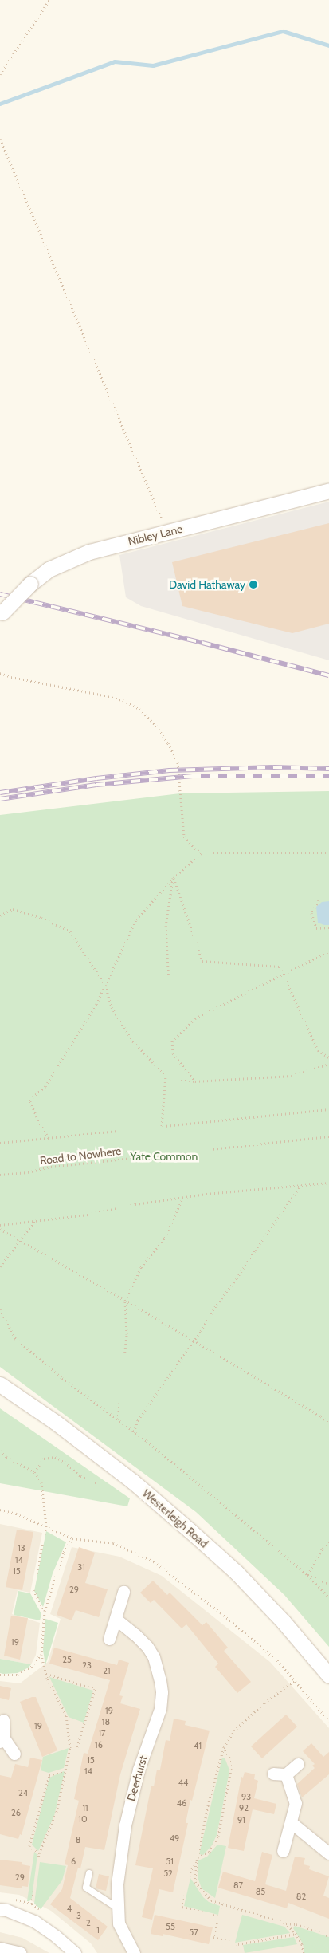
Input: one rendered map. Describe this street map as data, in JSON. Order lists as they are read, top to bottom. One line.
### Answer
{"streets":{"street":["Nibley Lane","Westerleigh Road","Deerhurst"],"path":["Road to Nowhere"]},"parks":["Yate Common"],"places":["David Hathaway"],"house_numbers":["13","14","31","15","29","19","25","23","21","19","18","19","17","16","41","15","14","44","24","93","46","11","92","26","10","91","49","8","6","51","52","29","87","85","82","4","3","2","55","1","57"]}
